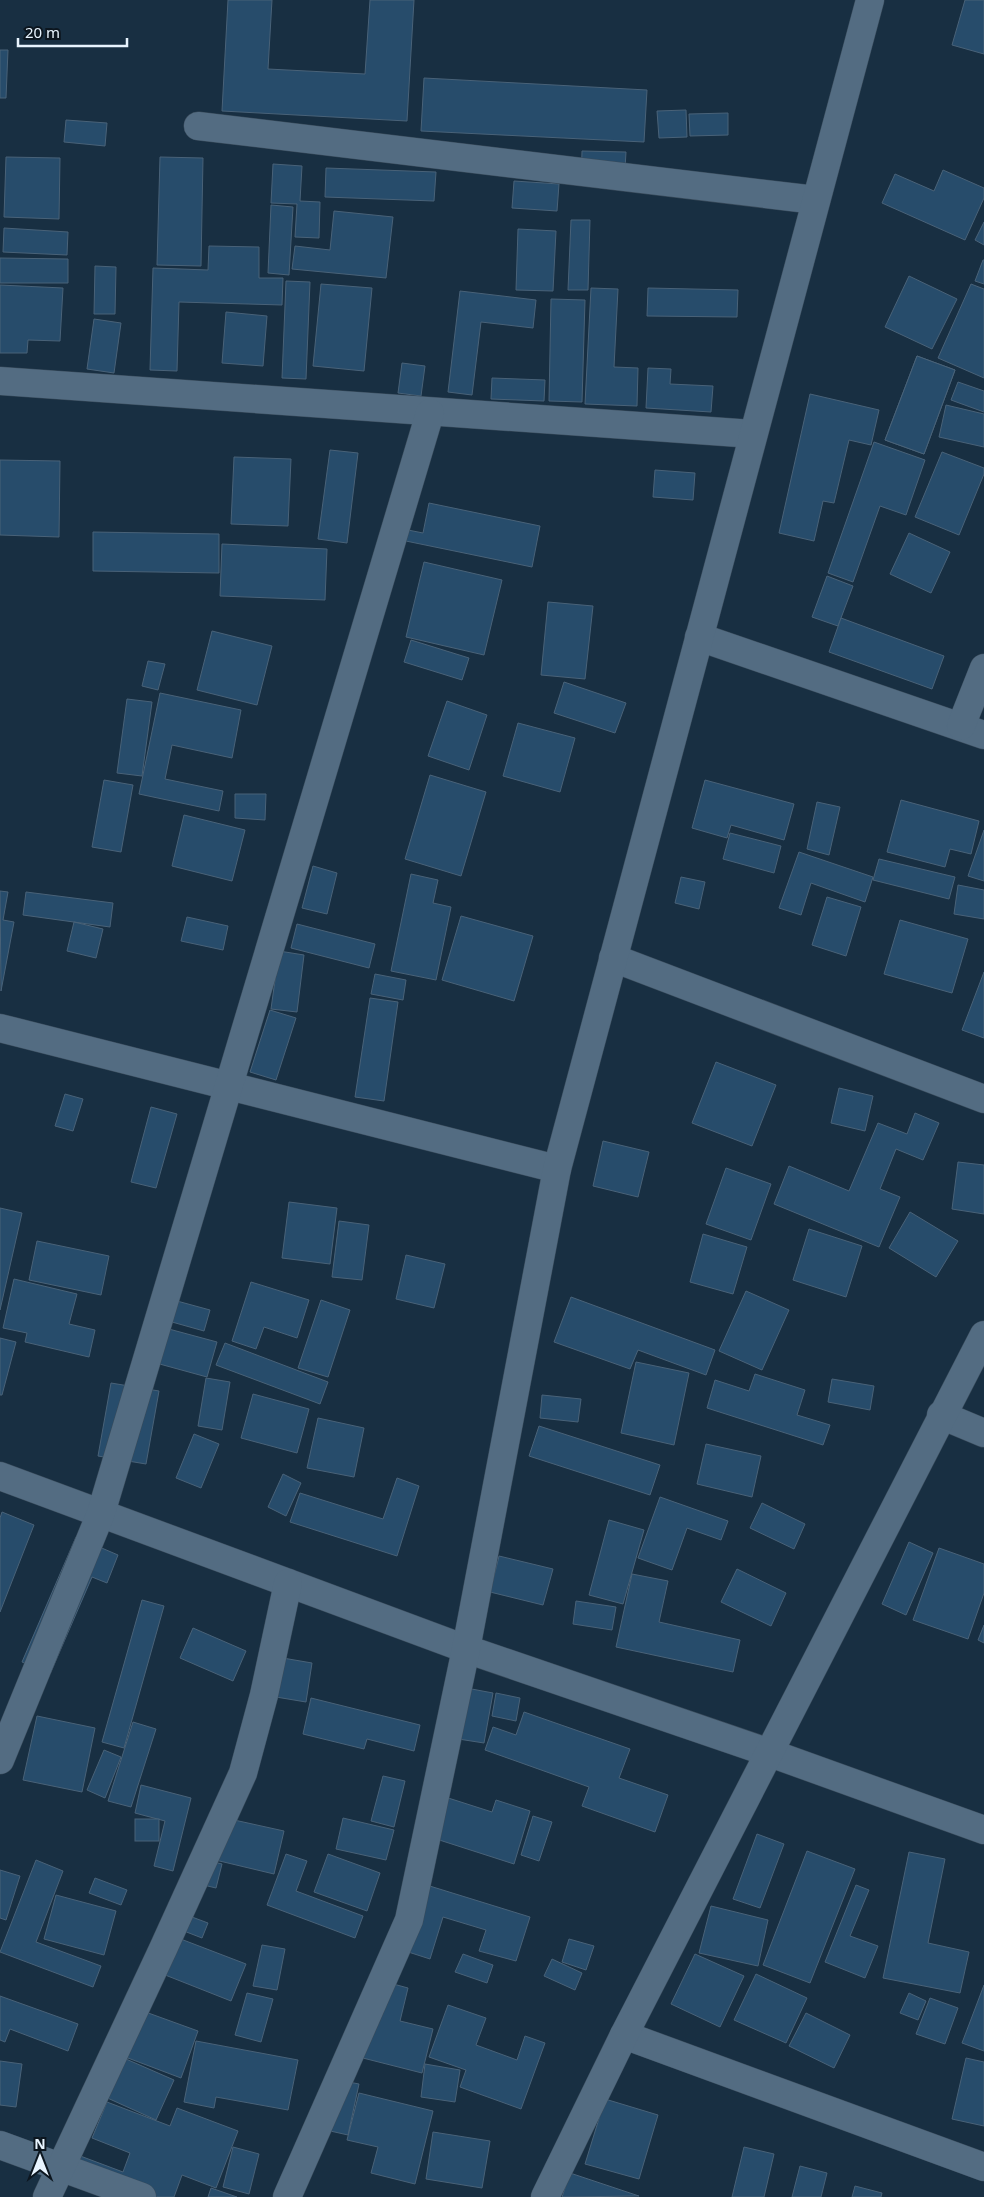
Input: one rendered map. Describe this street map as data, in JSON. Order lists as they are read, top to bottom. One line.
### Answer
{"scale_bar":"20 m","north":"top"}
